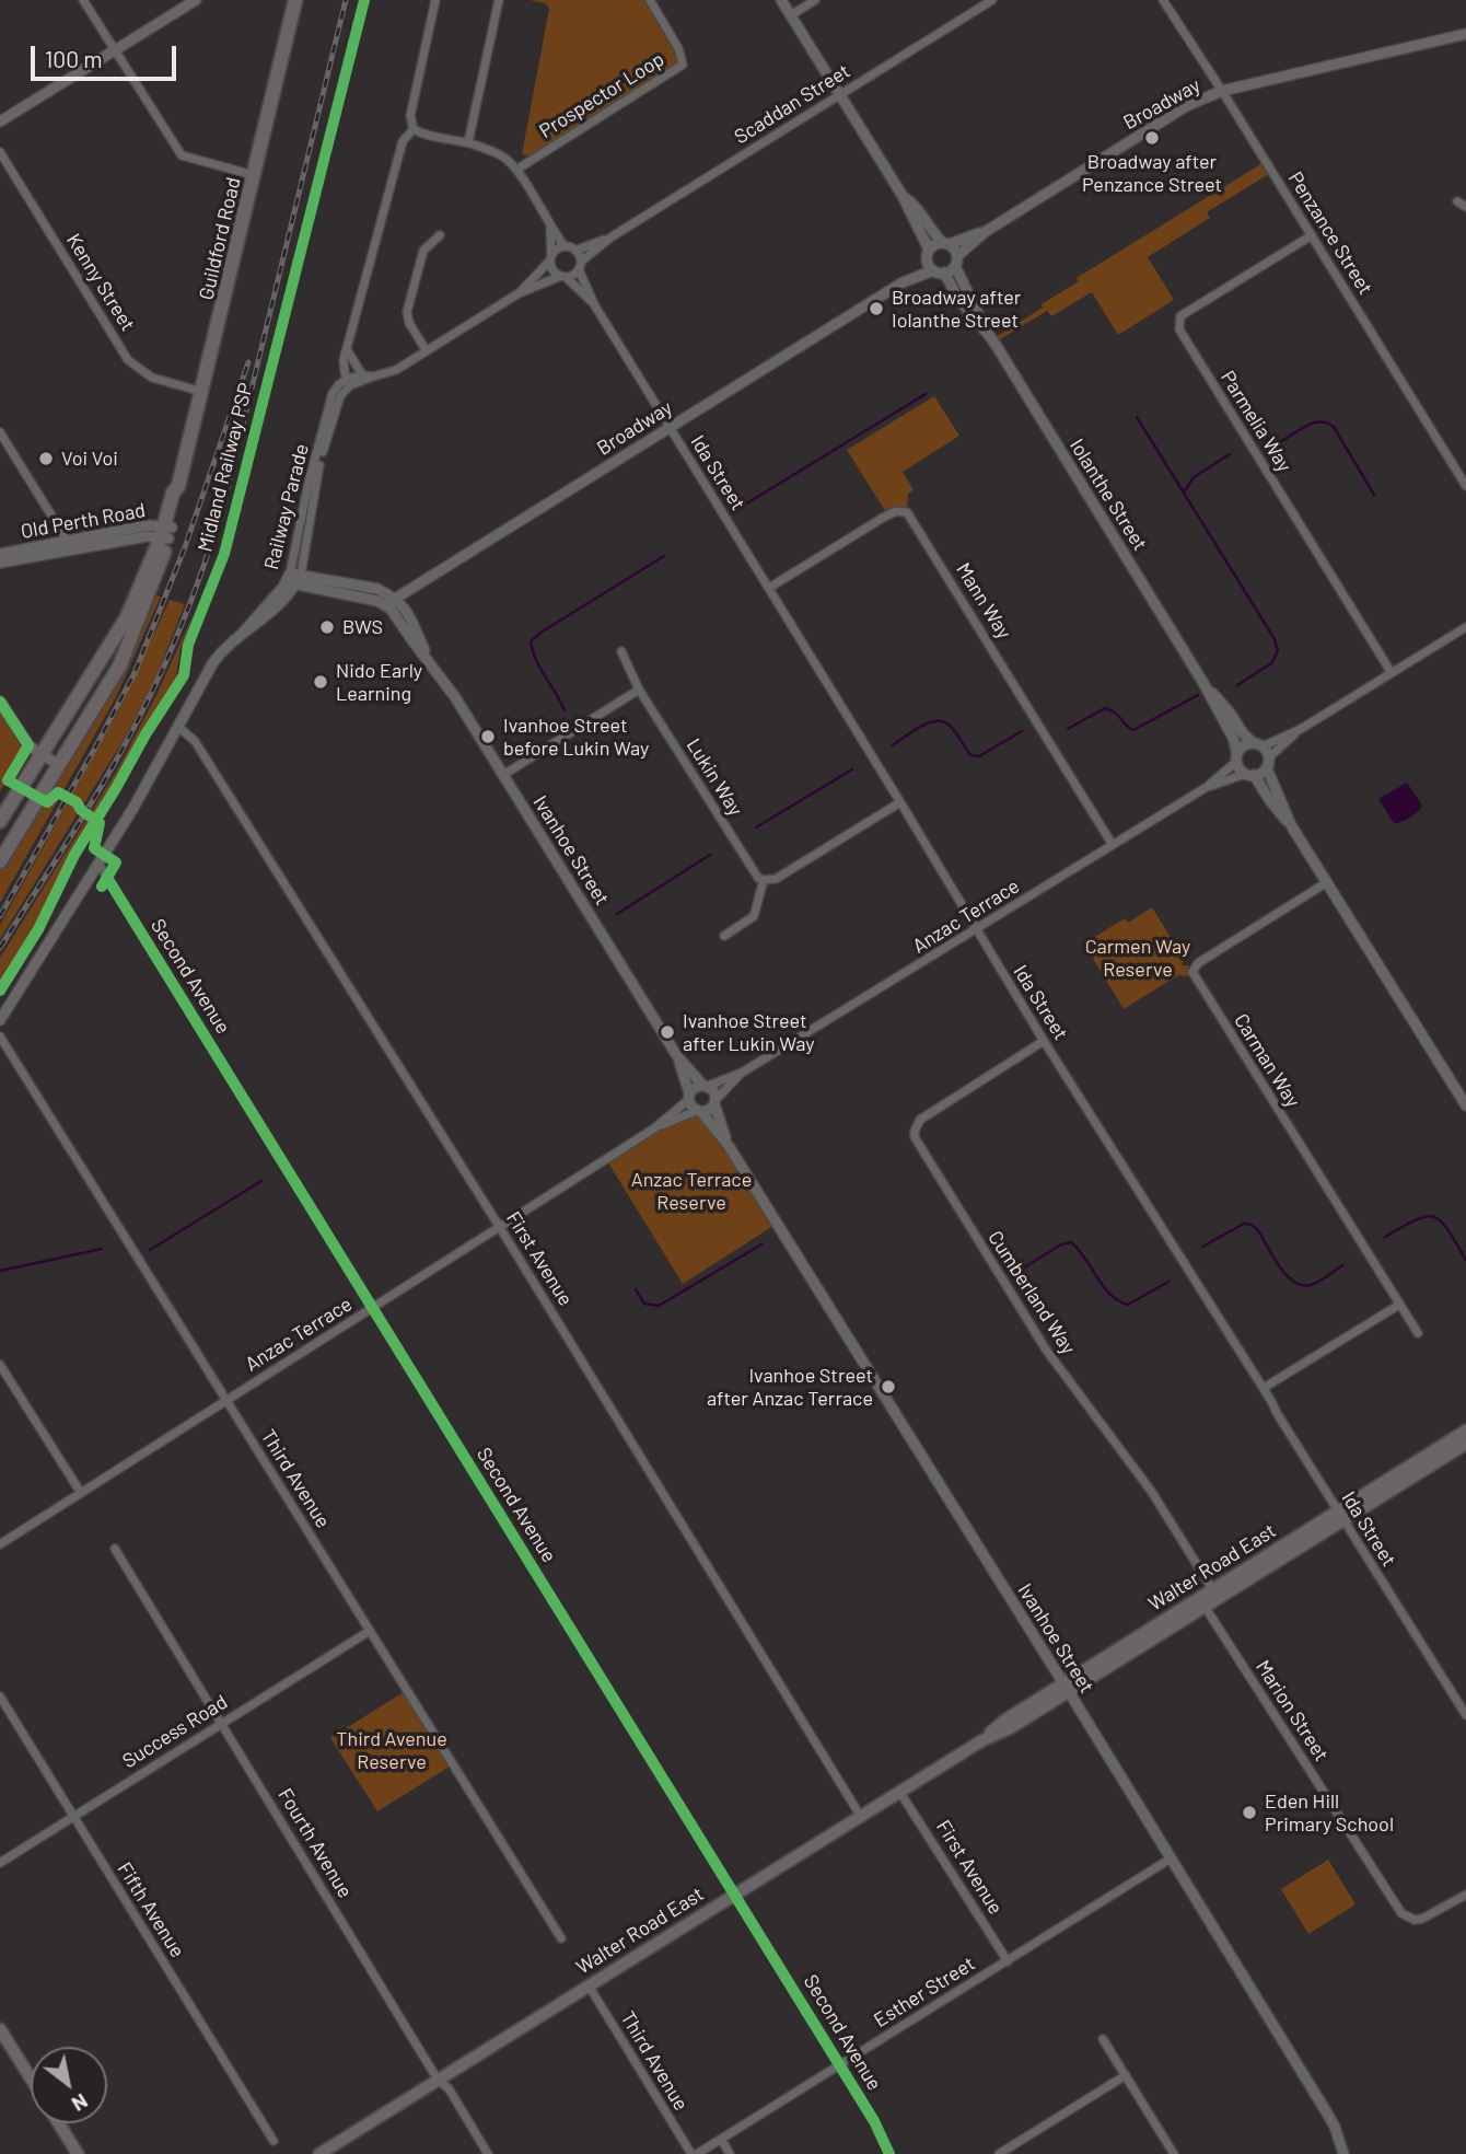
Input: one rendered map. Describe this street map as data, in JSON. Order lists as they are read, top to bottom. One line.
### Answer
{"streets":{"highway":["Guildford Road"],"main road":["Walter Road East"],"street":["Prospector Loop","Scaddan Street","Broadway","Penzance Street","Kenny Street","Parmelia Way","Ida Street","Iolanthe Street","Railway Parade","Old Perth Road","Mann Way","Lukin Way","Ivanhoe Street","Anzac Terrace","Second Avenue","Carman Way","First Avenue","Cumberland Way","Third Avenue","Marion Street","Success Road","Fourth Avenue","Fifth Avenue","Esther Street"],"cycle path":["Midland Railway PSP"]},"crossings":[["Scaddan Street","Ida Street"],["Broadway","Penzance Street"],["Broadway","Ida Street"],["Broadway","Iolanthe Street"],["Broadway","Ivanhoe Street"],["Penzance Street","Parmelia Way"],["Guildford Road","Kenny Street"],["Guildford Road","Old Perth Road"],["Ida Street","Mann Way"],["Ida Street","Anzac Terrace"],["Ida Street","Cumberland Way"],["Ida Street","Walter Road East"],["Iolanthe Street","Anzac Terrace"],["Railway Parade","Second Avenue"],["Railway Parade","First Avenue"],["Mann Way","Anzac Terrace"],["Ivanhoe Street","Anzac Terrace"],["Ivanhoe Street","Walter Road East"],["Ivanhoe Street","Esther Street"],["Anzac Terrace","Second Avenue"],["Anzac Terrace","First Avenue"],["Anzac Terrace","Third Avenue"],["Second Avenue","Walter Road East"],["Second Avenue","Esther Street"],["First Avenue","Walter Road East"],["First Avenue","Esther Street"],["Cumberland Way","Walter Road East"],["Third Avenue","Walter Road East"],["Third Avenue","Success Road"],["Third Avenue","Esther Street"],["Walter Road East","Marion Street"],["Walter Road East","Fourth Avenue"],["Success Road","Fourth Avenue"],["Success Road","Fifth Avenue"]],"parks":["Carmen Way Reserve","Anzac Terrace Reserve","Third Avenue Reserve"],"places":["Broadway after Penzance Street","Broadway after Iolanthe Street","Voi Voi","BWS","Nido Early Learning","Ivanhoe Street before Lukin Way","Ivanhoe Street after Lukin Way","Ivanhoe Street after Anzac Terrace","Eden Hill Primary School"],"scale_bar":"100 m","north":"bottom right"}
